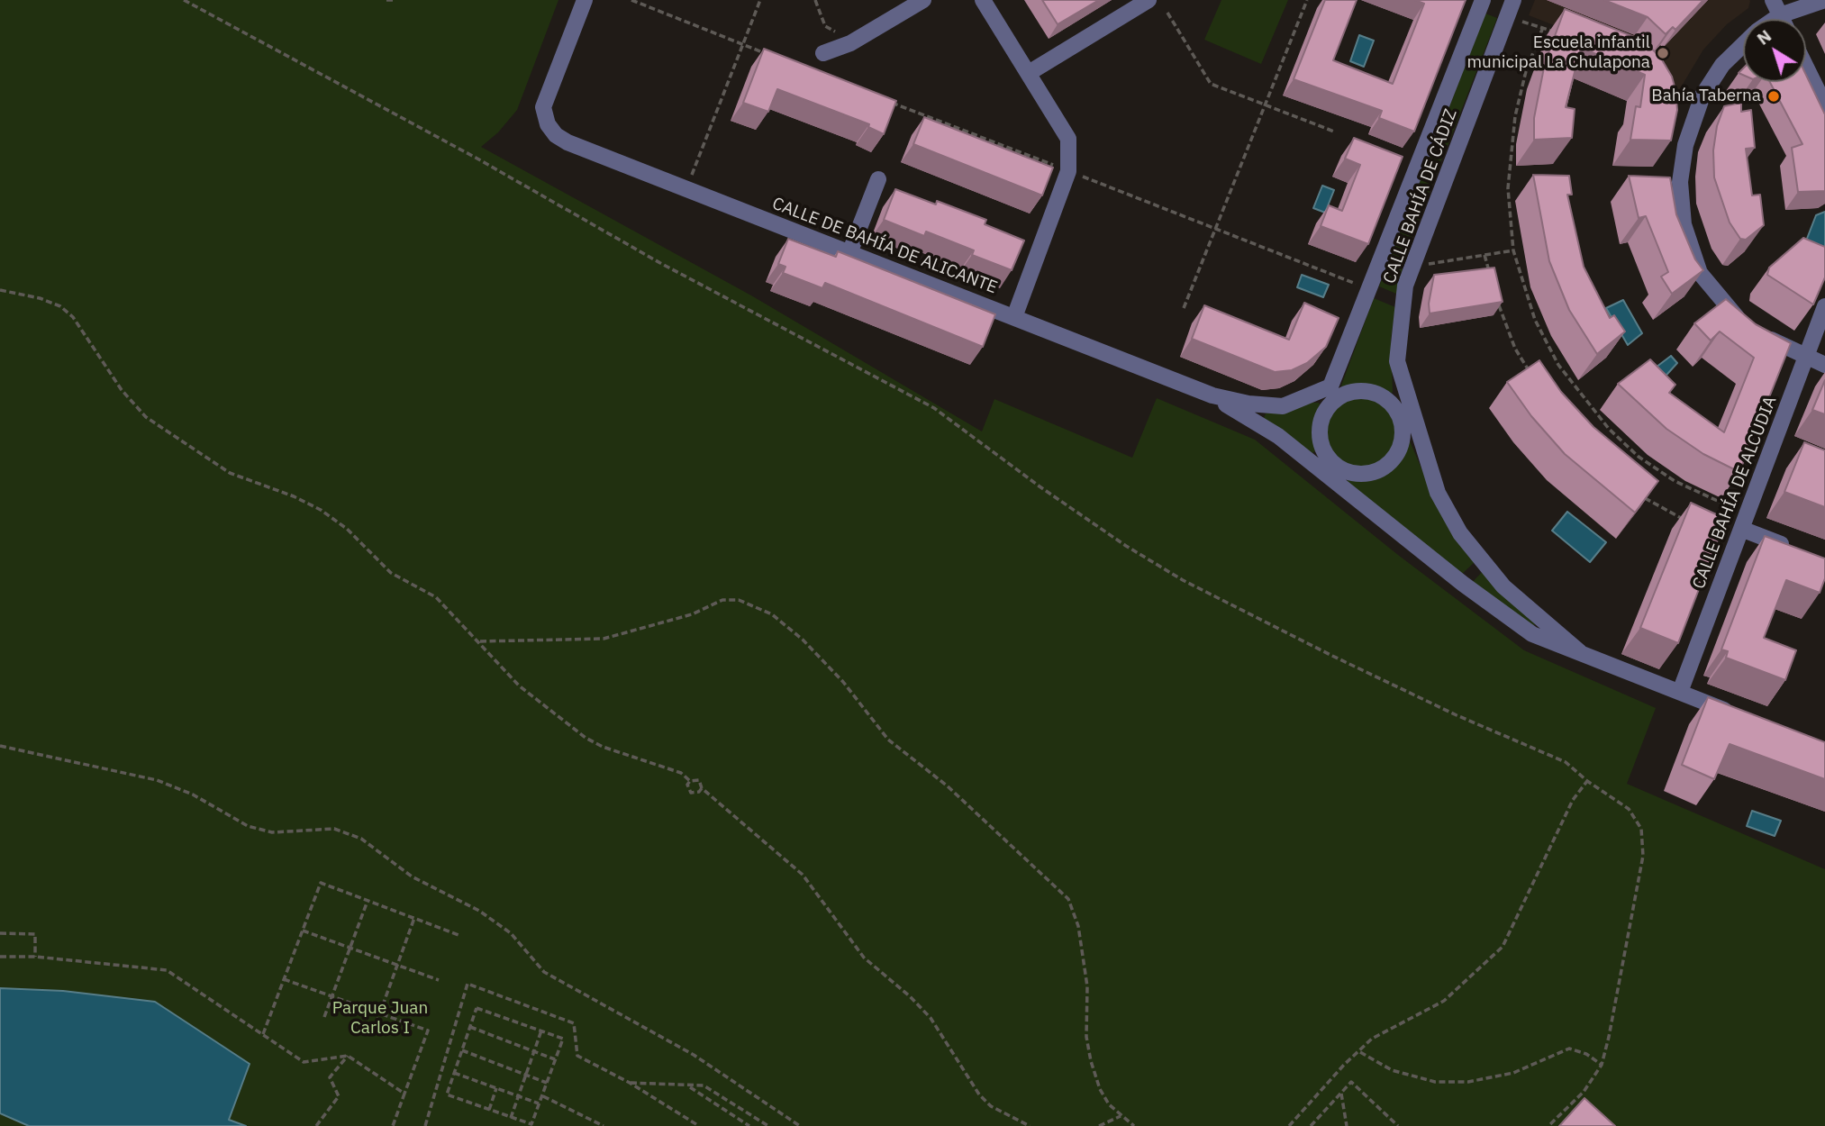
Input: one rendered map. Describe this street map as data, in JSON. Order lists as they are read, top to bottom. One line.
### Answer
{"streets":{"street":["CALLE BAHÍA DE CÁDIZ","CALLE DE BAHÍA DE ALICANTE","CALLE BAHÍA DE ALCUDIA"]},"crossings":[["CALLE BAHÍA DE CÁDIZ","CALLE DE BAHÍA DE ALICANTE"],["CALLE BAHÍA DE CÁDIZ","CALLE BAHÍA DE ALCUDIA"]],"parks":["Parque Juan Carlos I"],"places":["Escuela infantil municipal La Chulapona","Bahía Taberna"],"north":"top left"}
